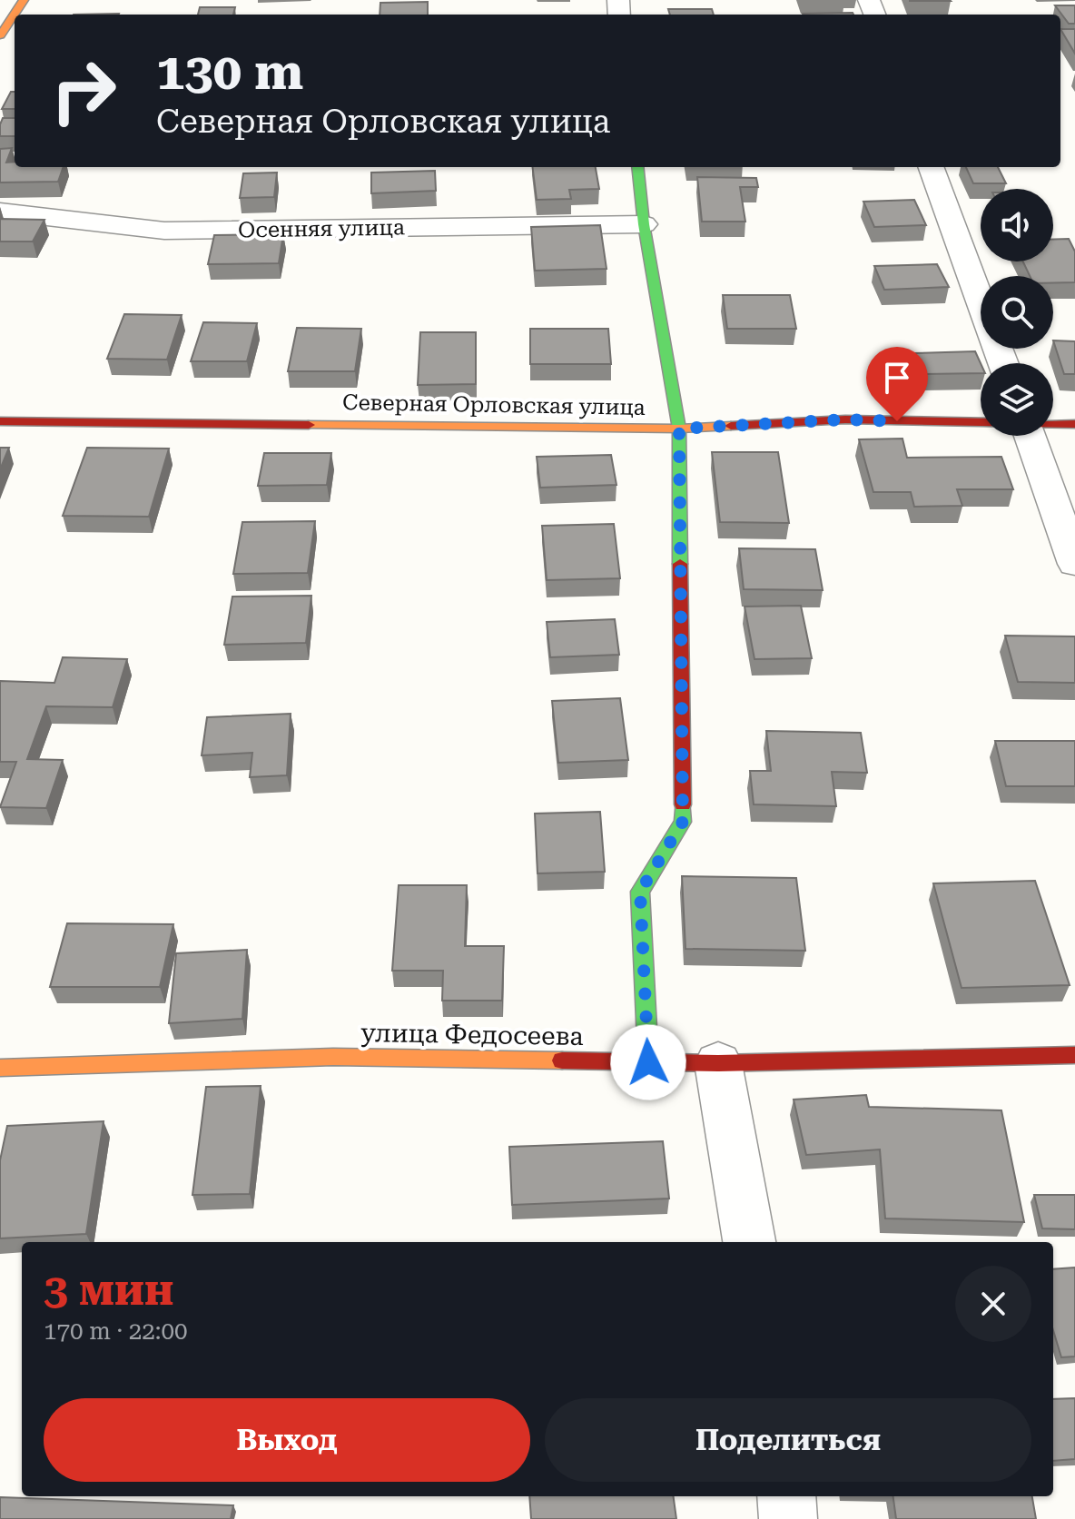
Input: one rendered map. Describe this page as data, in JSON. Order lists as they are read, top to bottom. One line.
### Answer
{"streets":{"street":["Осенняя улица","Северная Орловская улица","улица Федосеева"]},"page":{"turn":["130 m","Северная Орловская улица"],"heading":["3 мин","170 m · 22:00"],"buttons":["Выход","Поделиться"]}}
